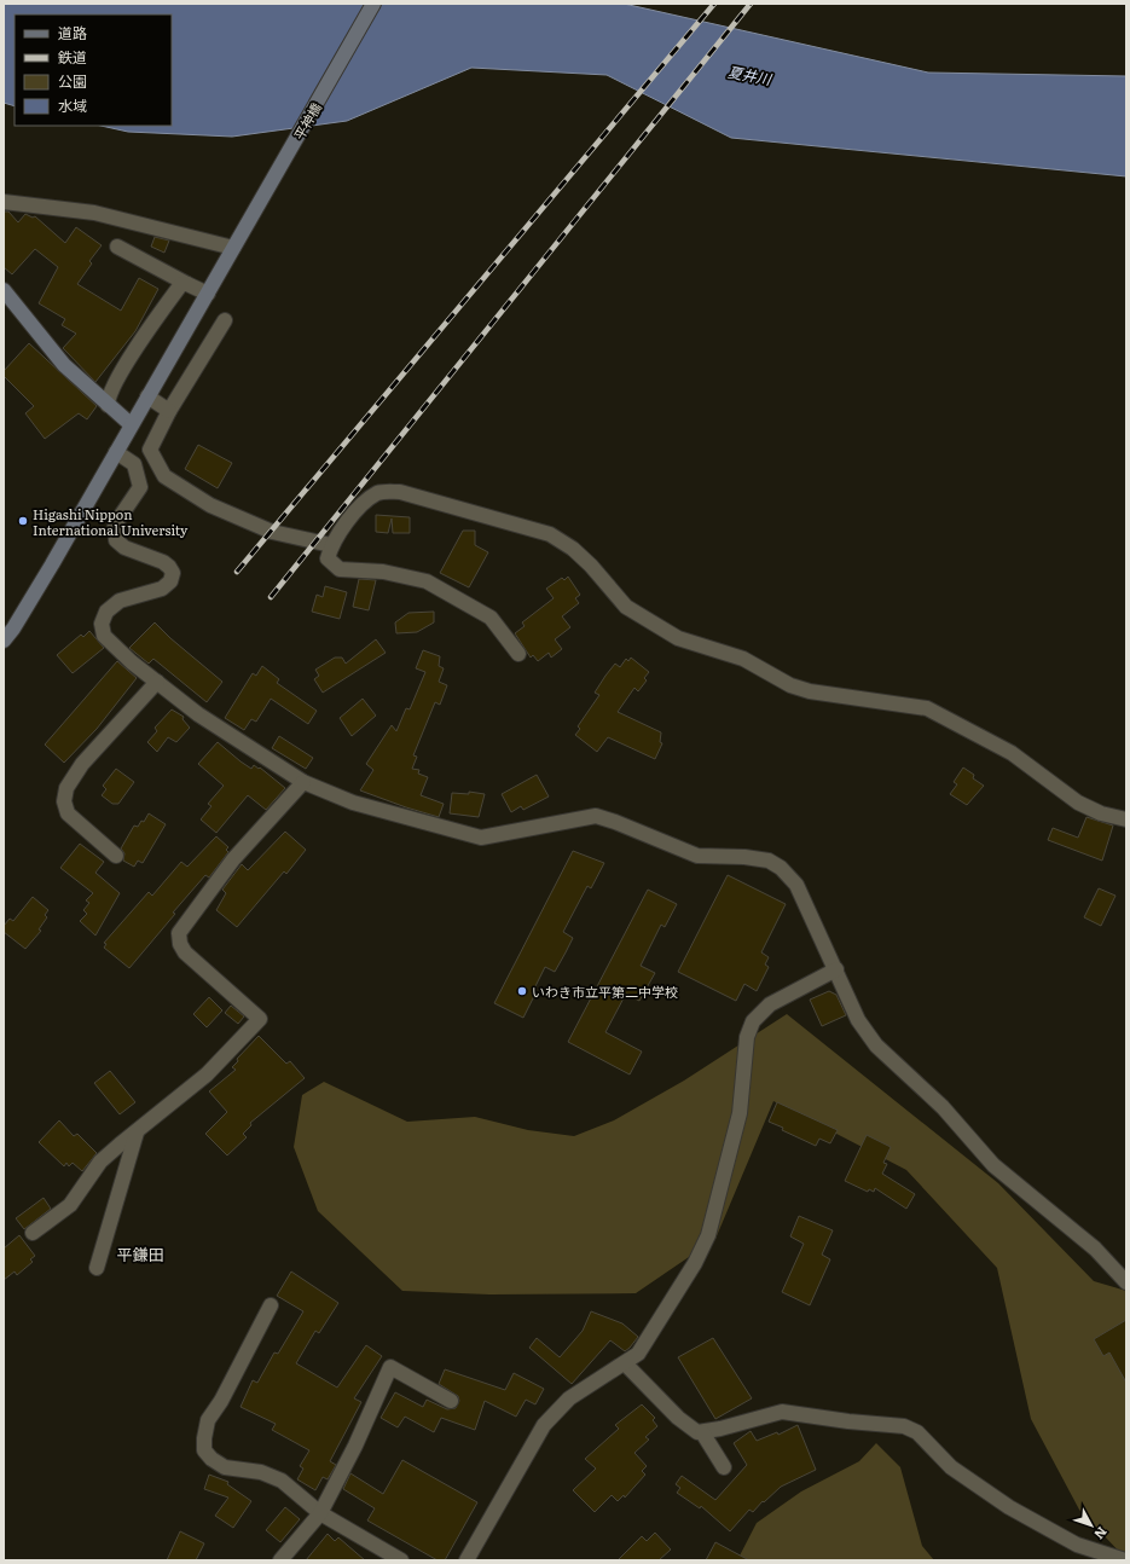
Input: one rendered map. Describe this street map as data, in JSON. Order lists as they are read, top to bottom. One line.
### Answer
{"streets":{"street":["平神橋"]},"districts":["平鎌田"],"water":["夏井川"],"places":["Higashi Nippon International University","いわき市立平第二中学校"],"legend":["道路","鉄道","公園","水域"],"north":"bottom right"}
